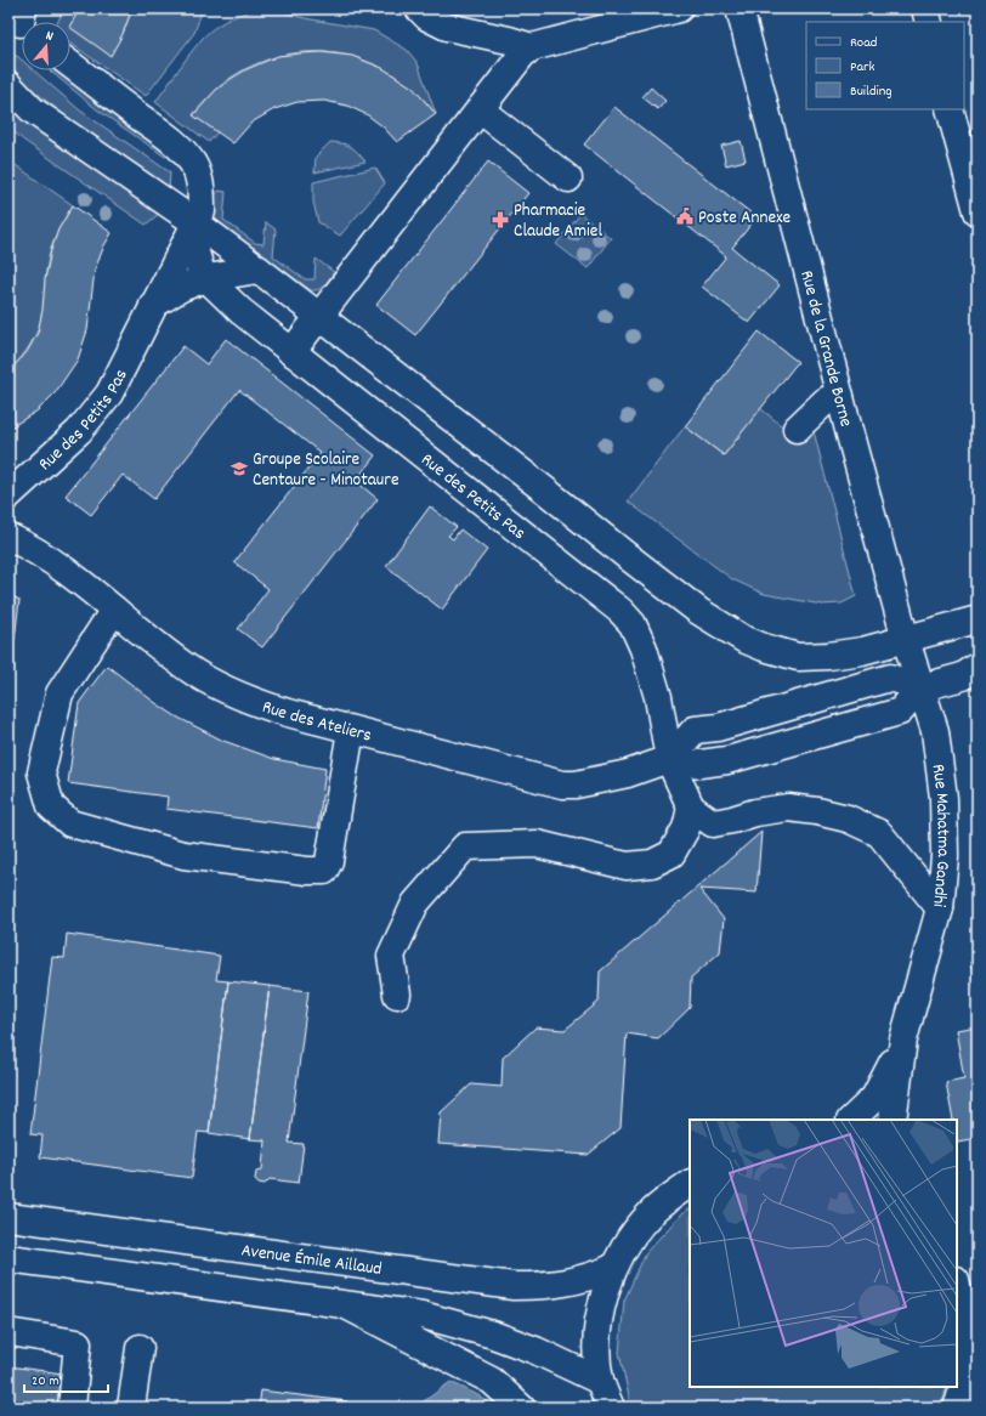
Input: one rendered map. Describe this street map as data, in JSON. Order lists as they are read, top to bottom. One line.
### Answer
{"streets":{"main road":["Rue de la Grande Borne","Rue des Petits Pas","Rue des Ateliers","Rue Mahatma Gandhi","Avenue Émile Aillaud"]},"crossings":[["Rue de la Grande Borne","Rue Mahatma Gandhi"],["Rue des Petits Pas","Rue des Ateliers"]],"places":{"public building":["Poste Annexe"],"pharmacy":["Pharmacie Claude Amiel"],"school or university":["Groupe Scolaire Centaure - Minotaure"]},"legend":["Road","Park","Building"],"scale_bar":"20 m","north":"top"}
